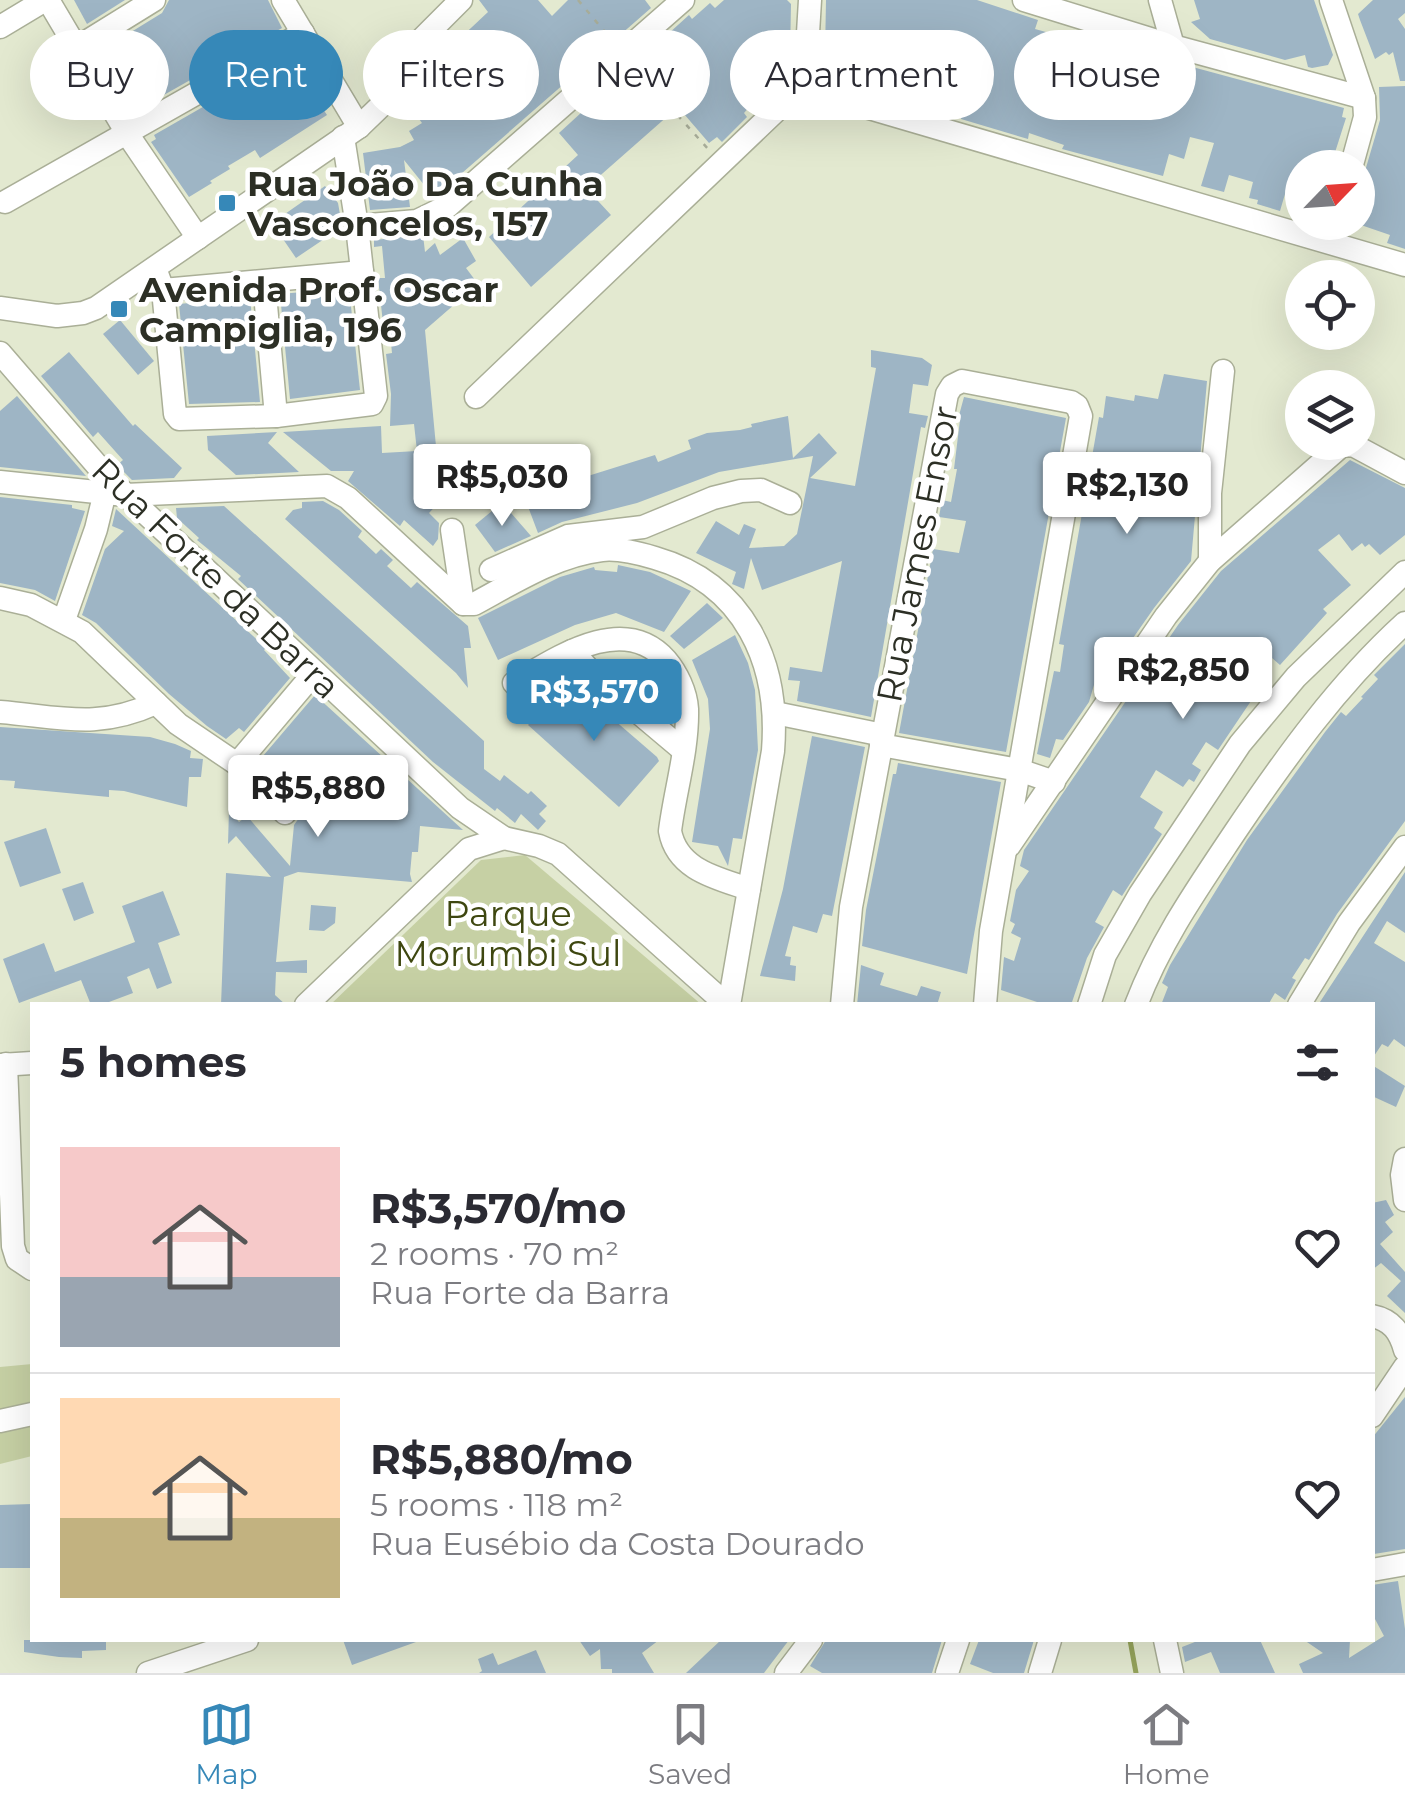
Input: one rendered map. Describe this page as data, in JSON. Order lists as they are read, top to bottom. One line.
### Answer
{"streets":{"street":["Rua James Ensor","Rua Forte da Barra"]},"parks":["Parque Morumbi Sul"],"places":{"transit":["Rua João Da Cunha Vasconcelos, 157","Avenida Prof. Oscar Campiglia, 196"]},"north":"top right","page":{"chip":["Buy","Rent","Filters","New","Apartment","House"],"price":["R$5,030","R$2,130","R$2,850","R$3,570","R$5,880"],"heading":"5 homes","list":[{"name":"R$3,570/mo","note":"2 rooms · 70 m² · Rua Forte da Barra"},{"name":"R$5,880/mo","note":"5 rooms · 118 m² · Rua Eusébio da Costa Dourado"}],"tabs":["Map","Saved","Home"]}}
